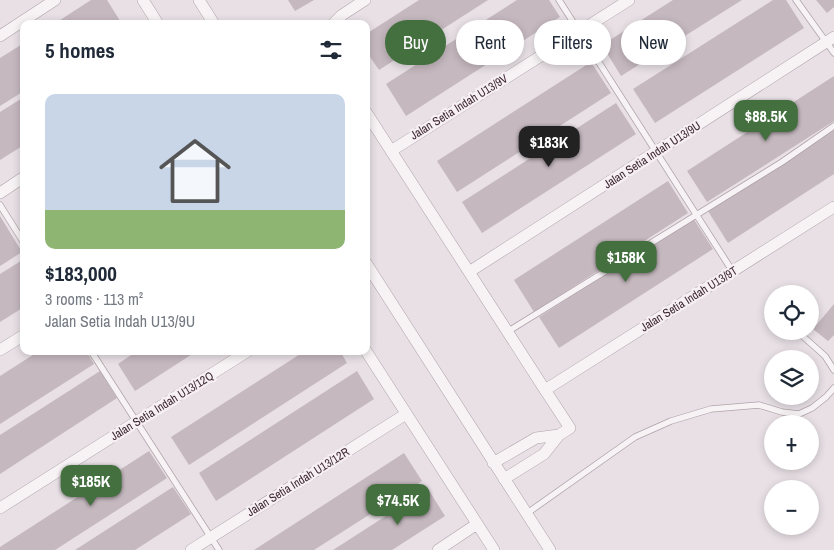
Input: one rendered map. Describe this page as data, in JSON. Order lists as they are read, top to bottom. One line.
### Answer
{"streets":{"street":["Jalan Setia Indah U13/9V","Jalan Setia Indah U13/9U","Jalan Setia Indah U13/9T","Jalan Setia Indah U13/12Q","Jalan Setia Indah U13/12R"]},"page":{"chip":["Buy","Rent","Filters","New"],"heading":"5 homes","list":[{"name":"$183,000","note":"3 rooms · 113 m² · Jalan Setia Indah U13/9U"}],"price":["$88.5K","$183K","$158K","$185K","$74.5K"],"map_buttons":["+","−"]}}
